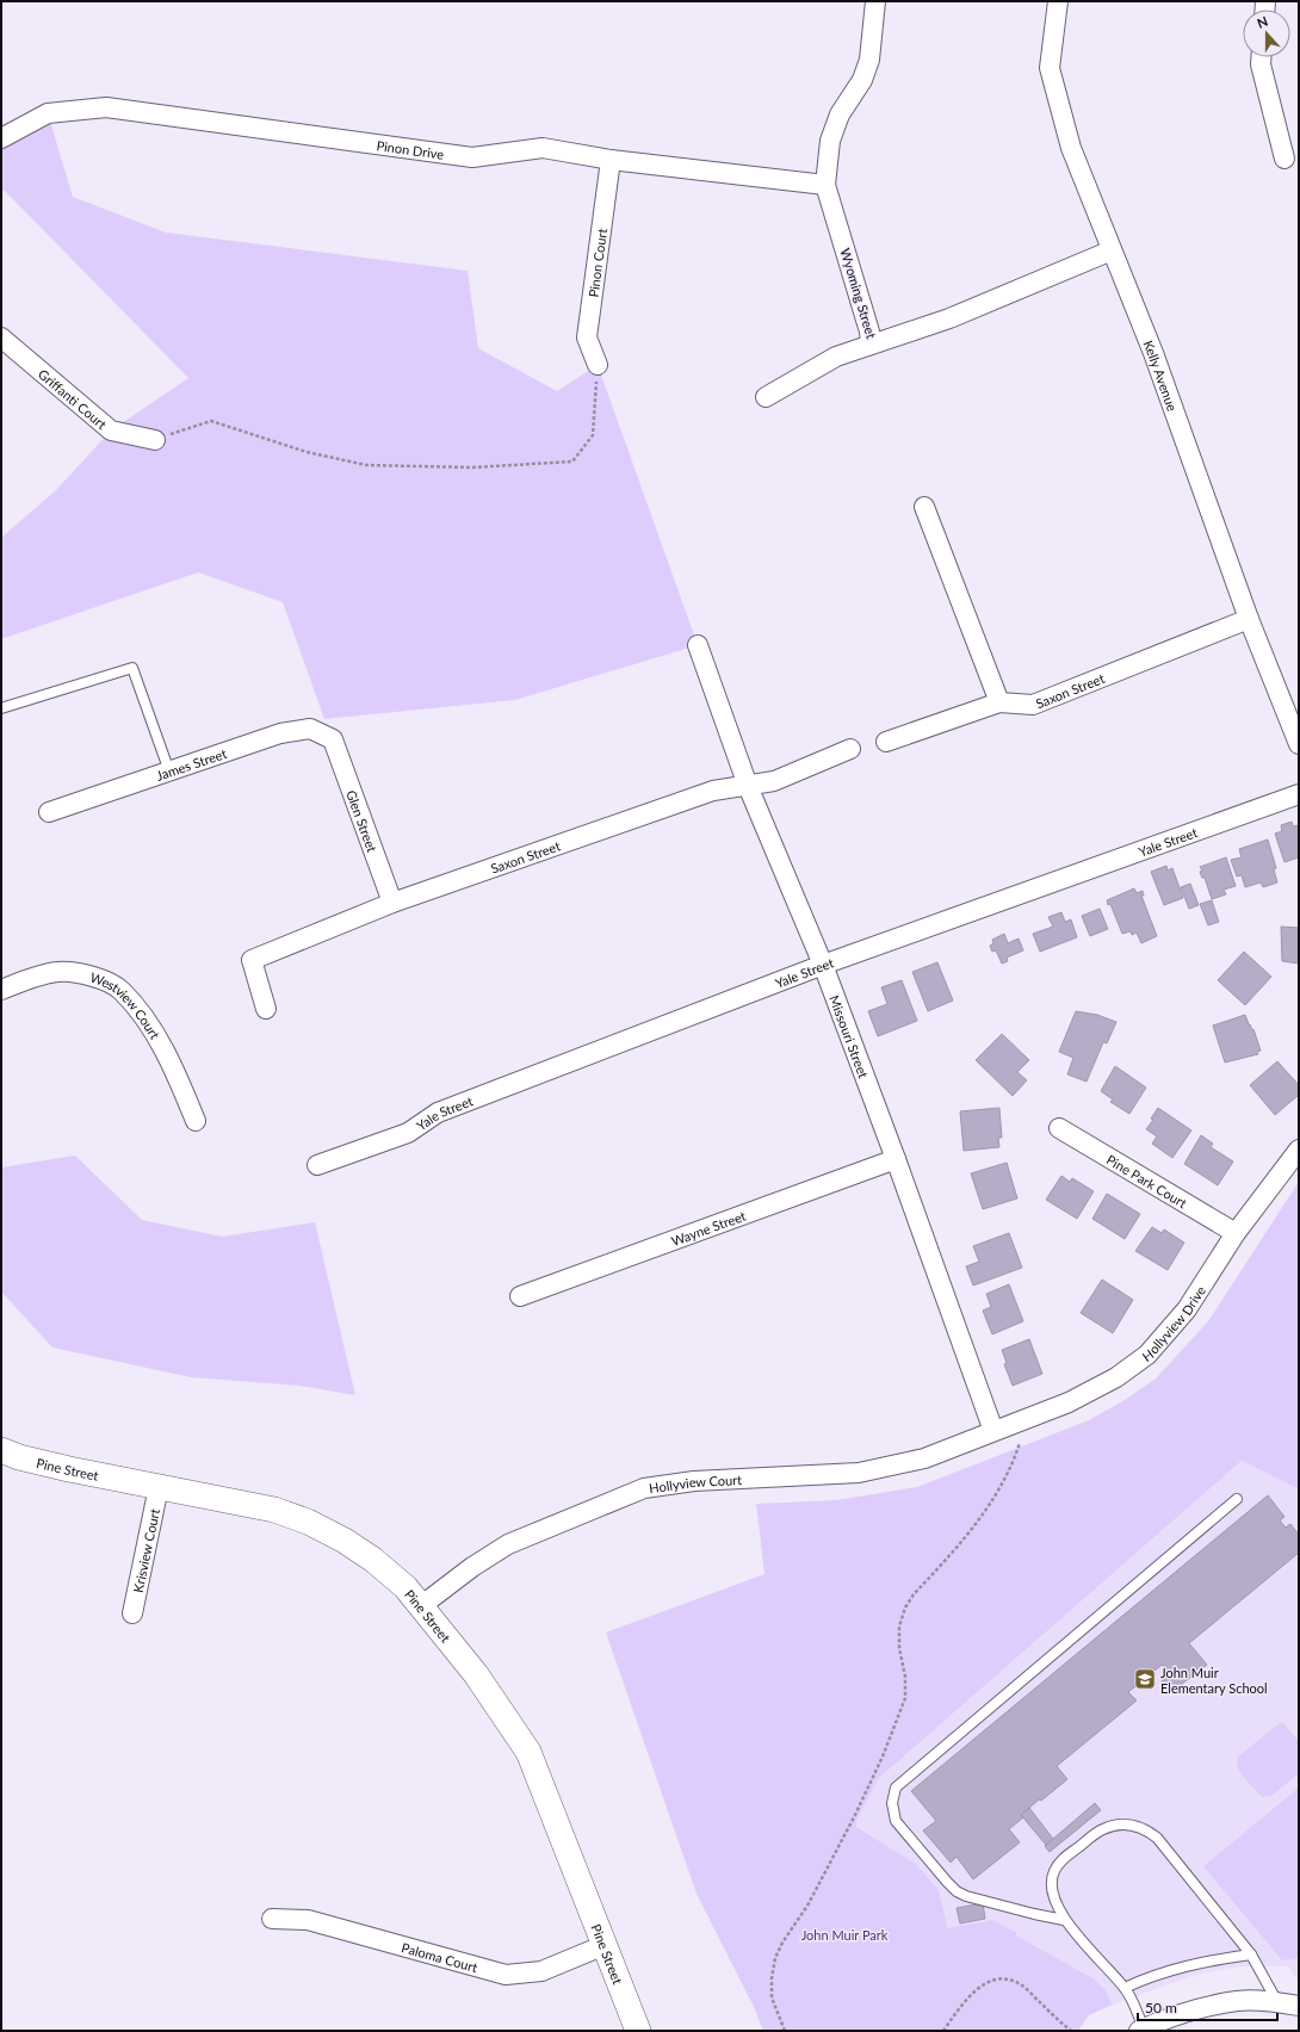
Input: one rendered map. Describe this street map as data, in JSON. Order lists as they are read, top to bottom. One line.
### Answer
{"streets":{"street":["Pinon Drive","Pinon Court","Wyoming Street","Kelly Avenue","Griffanti Court","Saxon Street","James Street","Glen Street","Yale Street","Westview Court","Missouri Street","Pine Park Court","Wayne Street","Hollyview Drive","Pine Street","Hollyview Court","Krisview Court","Paloma Court"]},"crossings":[["Pinon Drive","Pinon Court"],["Pinon Drive","Wyoming Street"],["Wyoming Street","Kelly Avenue"],["Kelly Avenue","Saxon Street"],["Saxon Street","Glen Street"],["Saxon Street","Missouri Street"],["James Street","Glen Street"],["Yale Street","Missouri Street"],["Missouri Street","Wayne Street"],["Missouri Street","Hollyview Drive"],["Missouri Street","Hollyview Court"],["Pine Park Court","Hollyview Drive"],["Hollyview Drive","Hollyview Court"],["Pine Street","Hollyview Court"],["Pine Street","Krisview Court"],["Pine Street","Paloma Court"]],"parks":["John Muir Park"],"places":{"school or university":["John Muir Elementary School"]},"scale_bar":"50 m","north":"top"}
